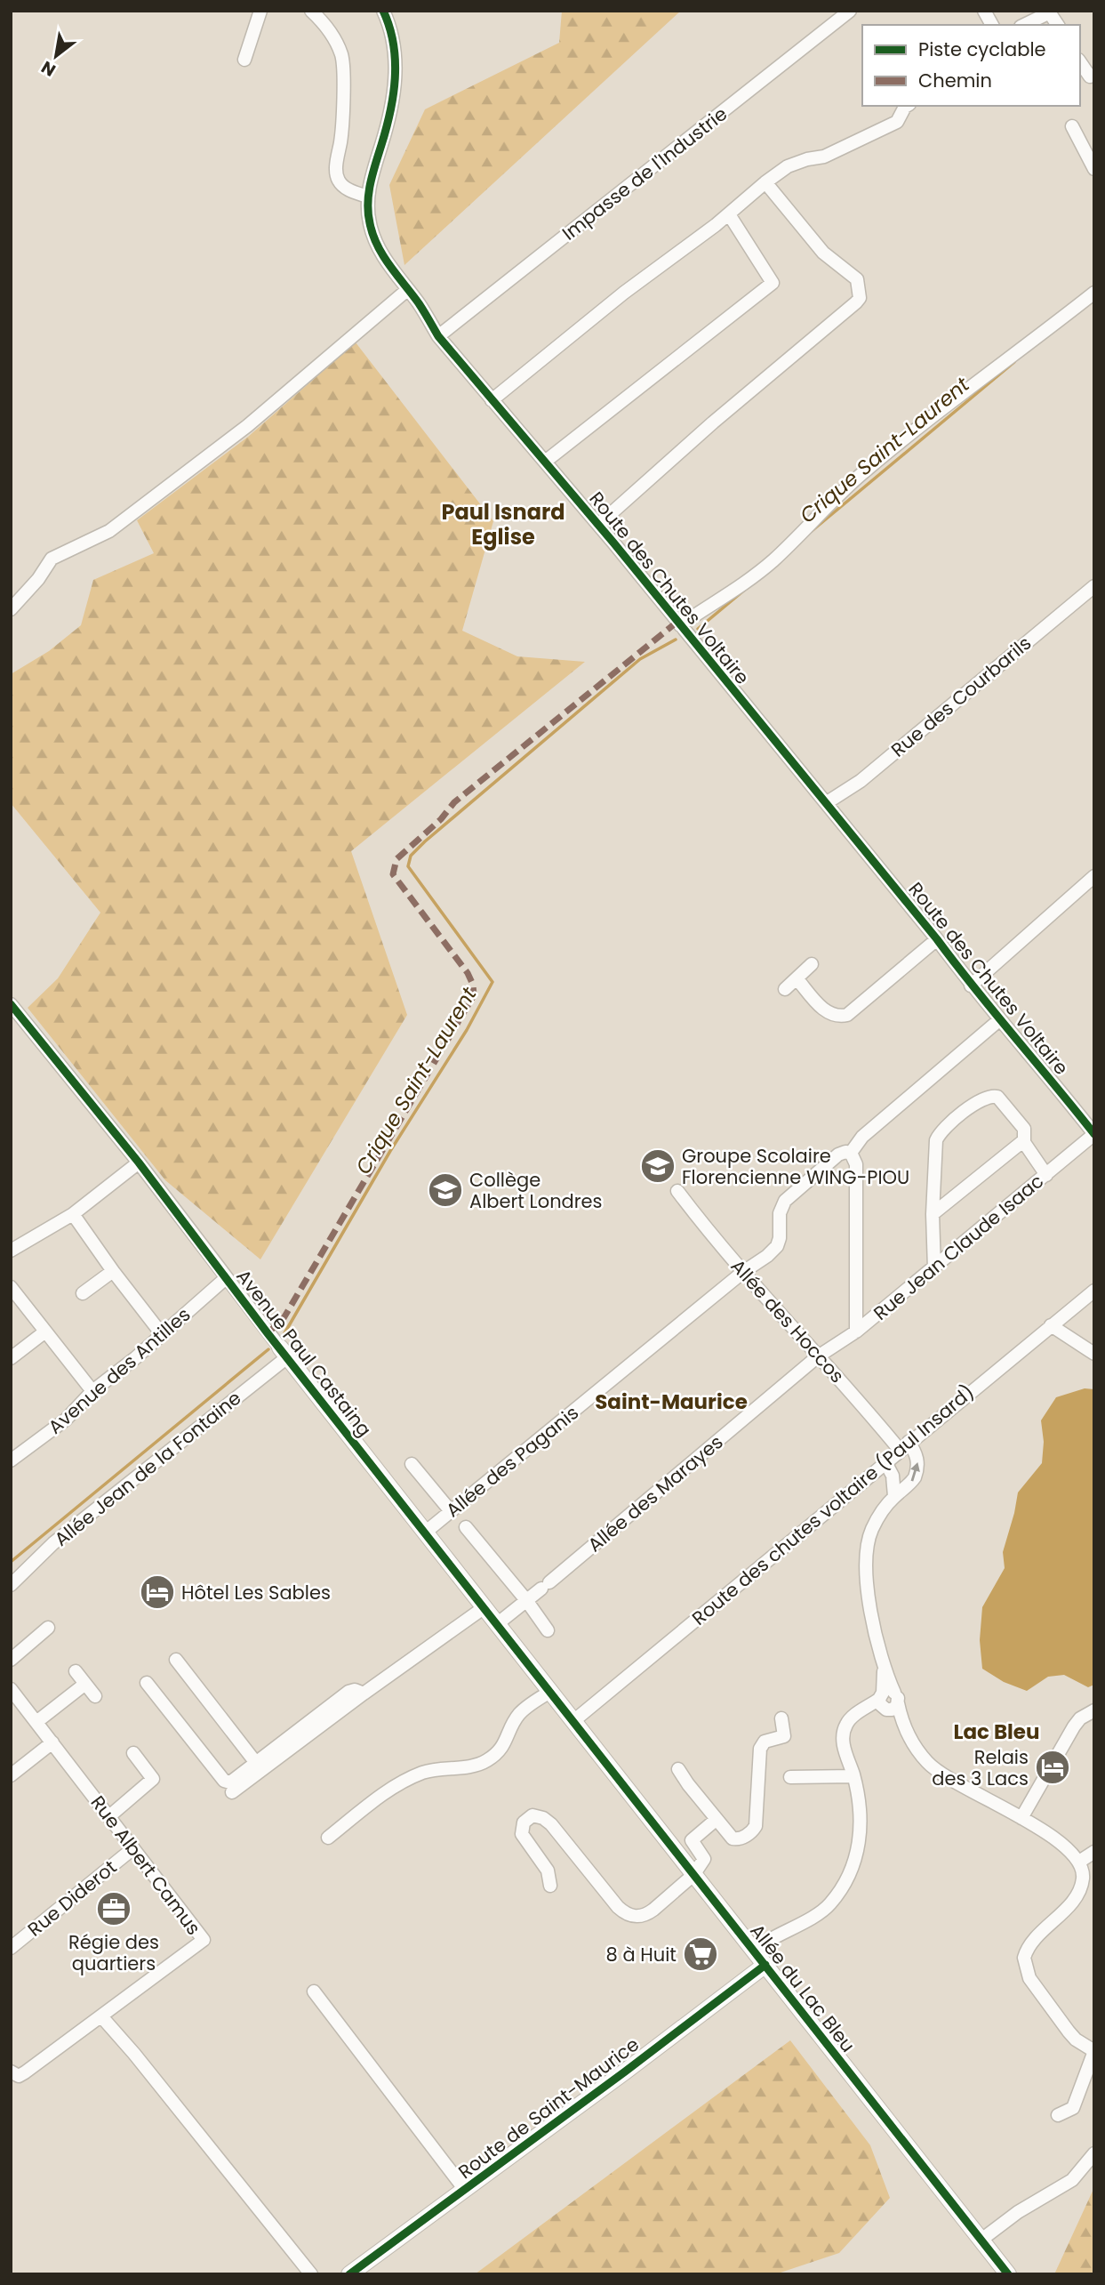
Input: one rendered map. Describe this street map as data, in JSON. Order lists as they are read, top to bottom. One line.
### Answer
{"streets":{"street":["Impasse de l'Industrie","Route des Chutes Voltaire","Rue des Courbarils","Rue Jean Claude Isaac","Allée des Hoccos","Avenue Paul Castaing","Avenue des Antilles","Allée des Paganis","Allée Jean de la Fontaine","Allée des Marayes","Route des chutes voltaire (Paul Insard)","Rue Albert Camus","Rue Diderot","Allée du Lac Bleu","Route de Saint-Maurice"]},"crossings":[["Impasse de l'Industrie","Route des Chutes Voltaire"],["Route des Chutes Voltaire","Rue des Courbarils"],["Route des Chutes Voltaire","Rue Jean Claude Isaac"],["Rue Jean Claude Isaac","Allée des Hoccos"],["Rue Jean Claude Isaac","Allée des Marayes"],["Allée des Hoccos","Allée des Paganis"],["Allée des Hoccos","Allée des Marayes"],["Allée des Hoccos","Route des chutes voltaire (Paul Insard)"],["Avenue Paul Castaing","Avenue des Antilles"],["Avenue Paul Castaing","Allée des Paganis"],["Avenue Paul Castaing","Allée Jean de la Fontaine"],["Avenue Paul Castaing","Allée des Marayes"],["Avenue Paul Castaing","Route des chutes voltaire (Paul Insard)"],["Avenue Paul Castaing","Allée du Lac Bleu"],["Route des chutes voltaire (Paul Insard)","Allée du Lac Bleu"],["Rue Albert Camus","Rue Diderot"],["Allée du Lac Bleu","Route de Saint-Maurice"]],"districts":["Paul Isnard Eglise","Saint-Maurice","Lac Bleu"],"water":["Crique Saint-Laurent"],"places":{"school or university":["Groupe Scolaire Florencienne WING-PIOU","Collège Albert Londres"],"hotel":["Hôtel Les Sables","Relais des 3 Lacs"],"office":["Régie des quartiers"],"supermarket":["8 à Huit"]},"legend":["Piste cyclable","Chemin"],"north":"bottom left"}
